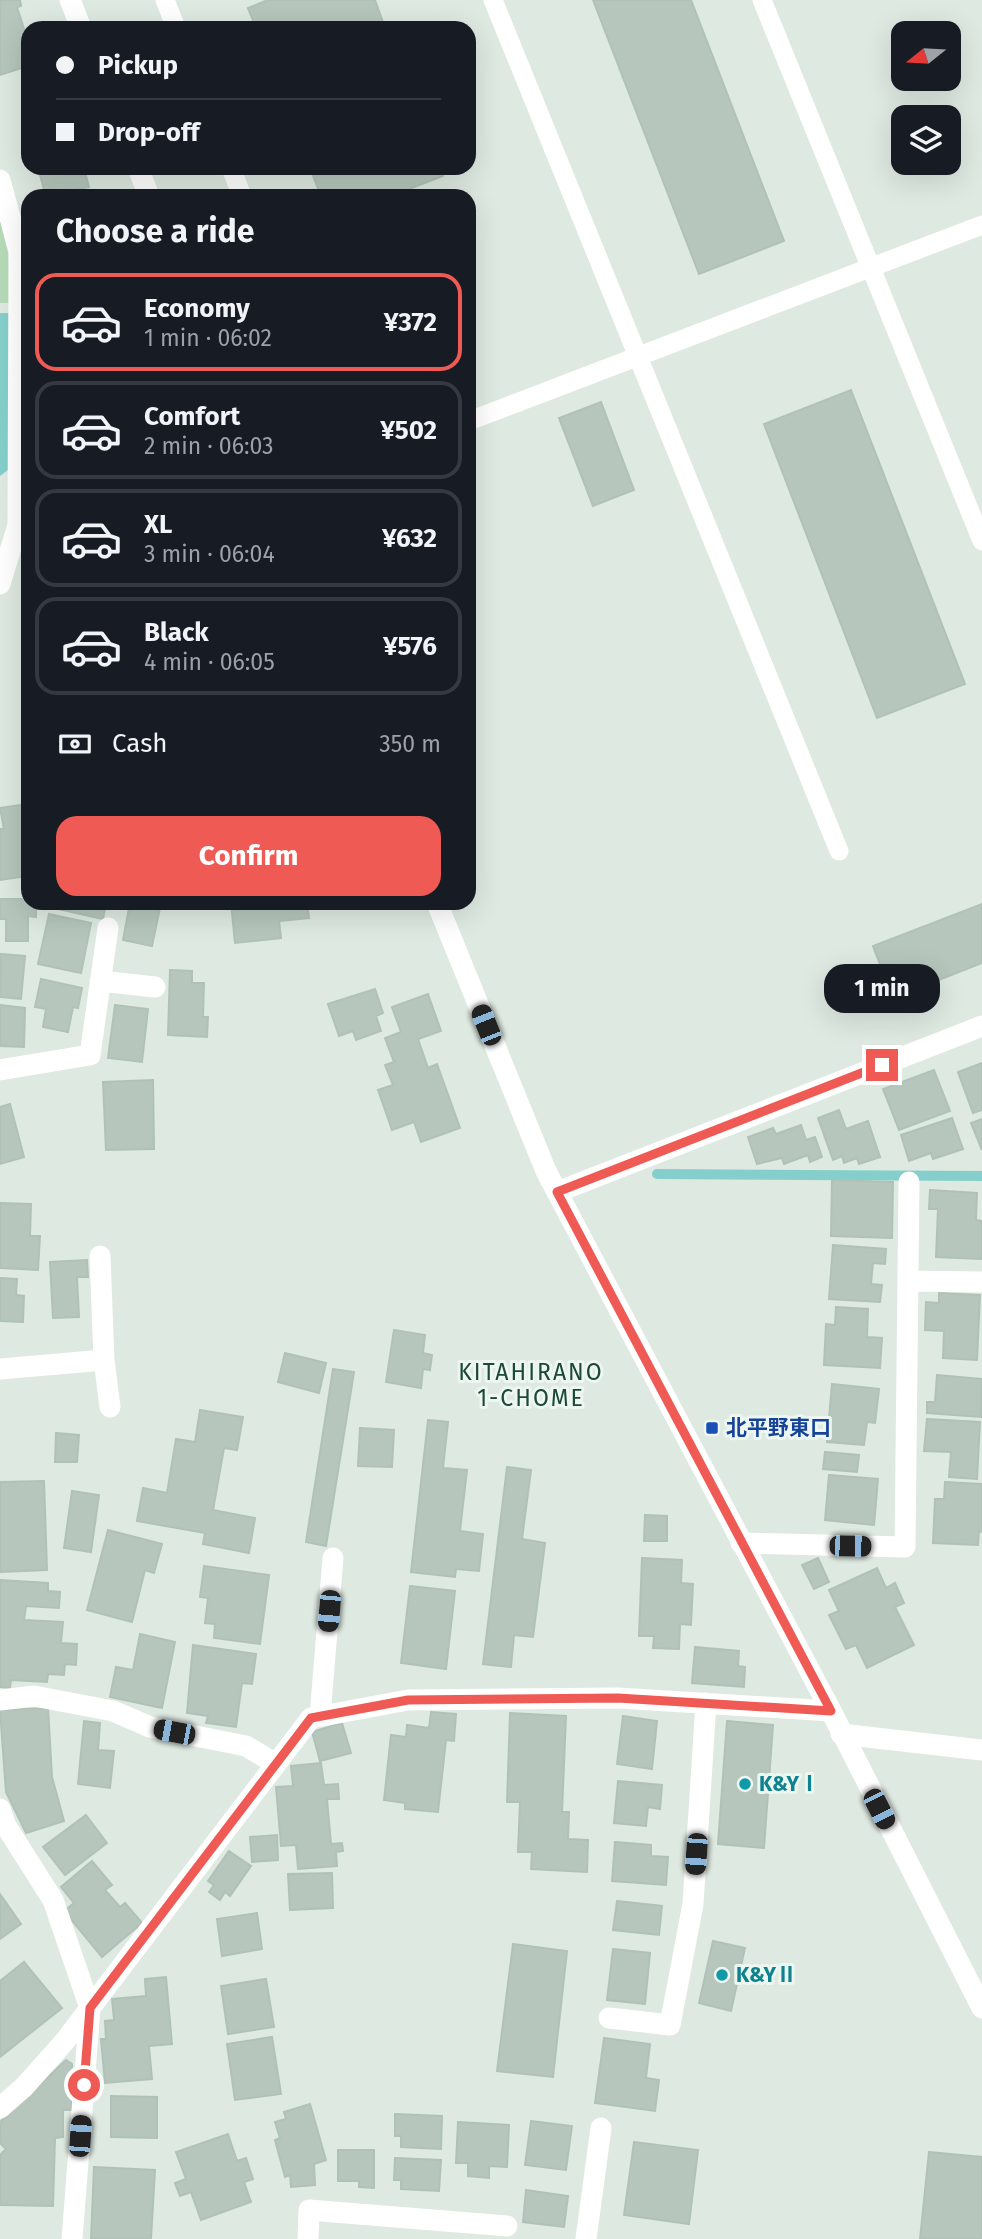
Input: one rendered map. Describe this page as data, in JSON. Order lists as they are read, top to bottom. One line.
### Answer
{"districts":["KITAHIRANO 1-CHOME"],"places":{"transit":["北平野東口"],"other":["K&YⅠ","K&YⅡ"]},"north":"left","page":{"banner":["Pickup","Drop-off"],"heading":"Choose a ride","list":[{"name":"Economy","note":"1 min · 06:02","value":"¥372"},{"name":"Comfort","note":"2 min · 06:03","value":"¥502"},{"name":"XL","note":"3 min · 06:04","value":"¥632"},{"name":"Black","note":"4 min · 06:05","value":"¥576"}],"pay":["Cash","350 m"],"buttons":"Confirm","bubble":"1 min"}}
